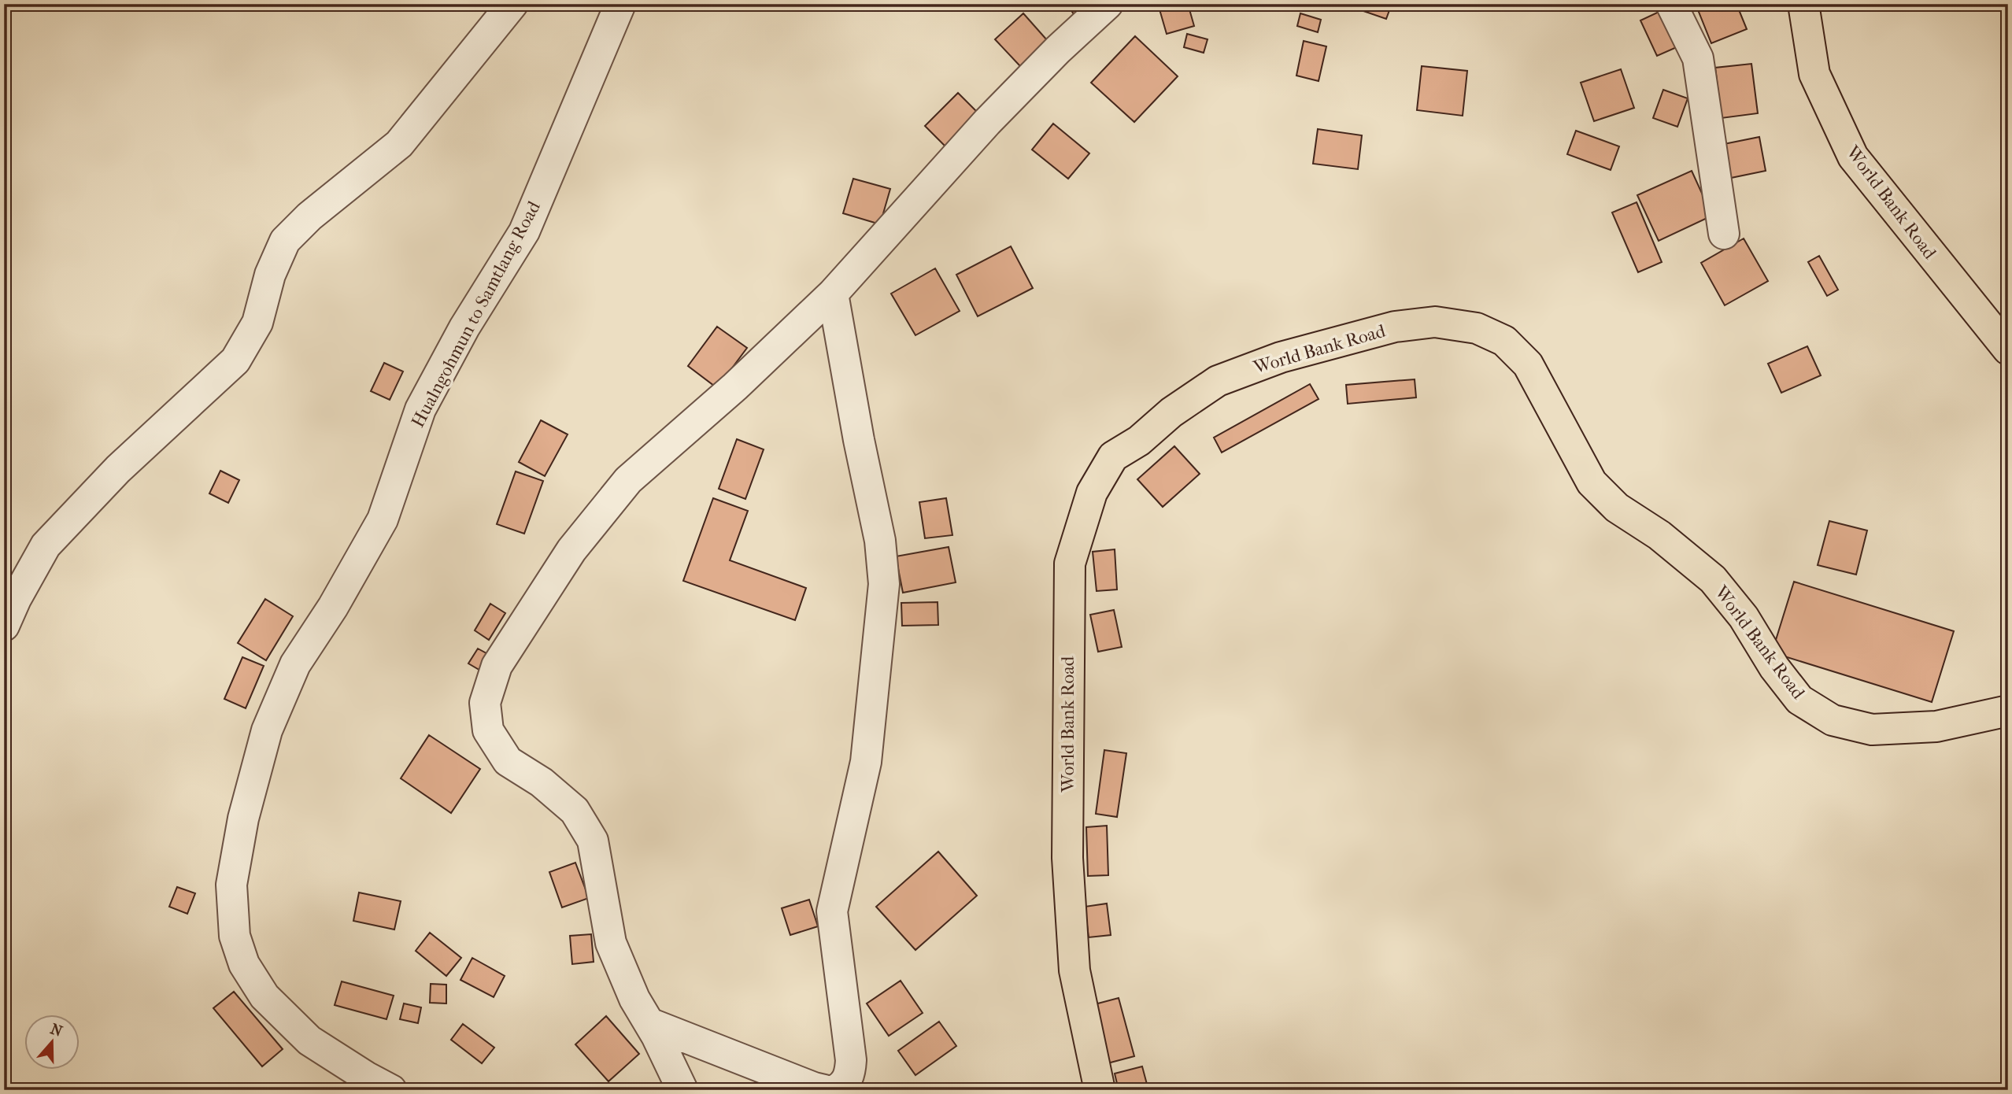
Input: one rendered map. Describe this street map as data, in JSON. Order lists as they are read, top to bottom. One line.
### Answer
{"streets":{"main road":["World Bank Road"],"street":["Hualngohmun to Samtlang Road"]},"north":"top"}
